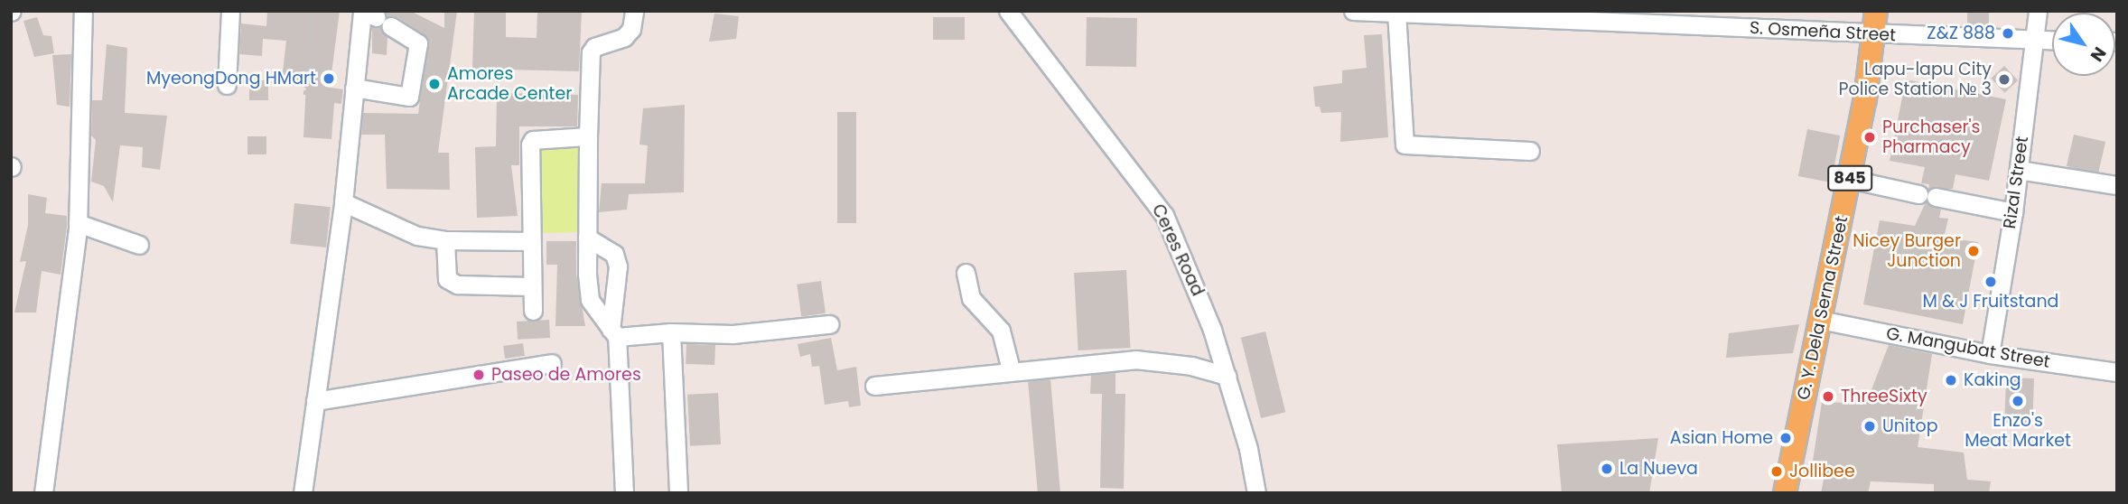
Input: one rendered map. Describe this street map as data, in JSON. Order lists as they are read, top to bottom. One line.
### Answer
{"streets":{"main road":["845","G. Y. Dela Serna Street"],"street":["S. Osmeña Street","Rizal Street","Ceres Road","G. Mangubat Street"]},"crossings":[["S. Osmeña Street","Rizal Street"],["S. Osmeña Street","G. Y. Dela Serna Street"],["Rizal Street","G. Mangubat Street"],["G. Y. Dela Serna Street","G. Mangubat Street"]],"places":["Z&Z 888","MyeongDong HMart","Lapu-lapu City Police Station № 3","Amores Arcade Center","Purchaser's Pharmacy","Nicey Burger Junction","M & J Fruitstand","Paseo de Amores","Kaking","ThreeSixty","Enzo's Meat Market","Unitop","Asian Home","La Nueva","Jollibee"],"north":"bottom right"}
